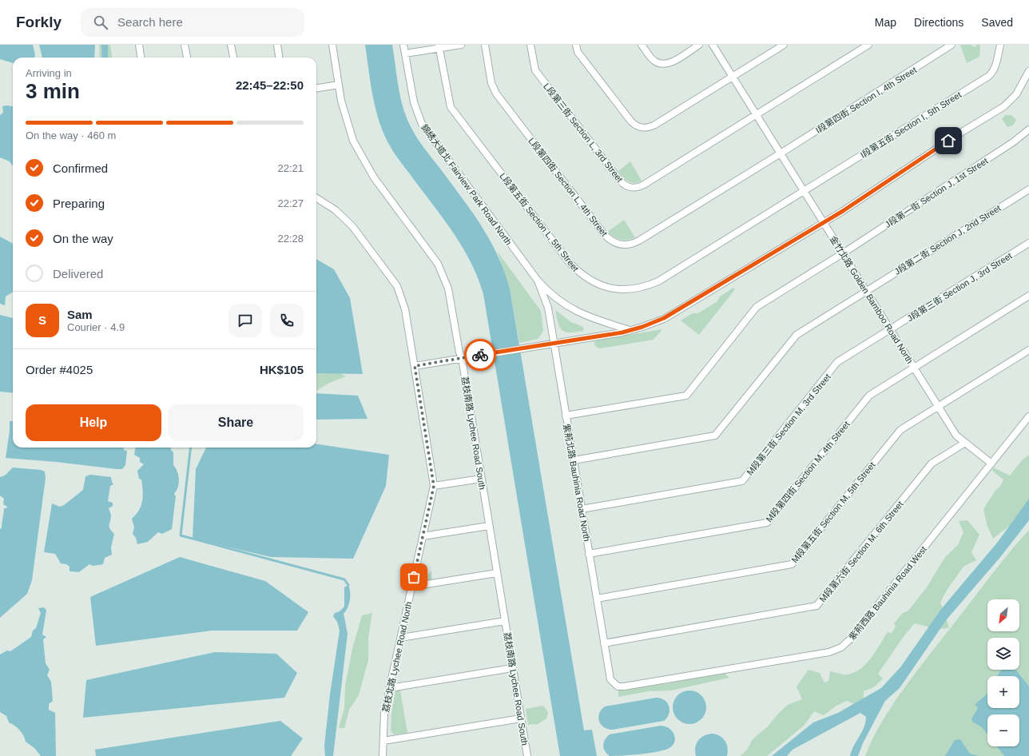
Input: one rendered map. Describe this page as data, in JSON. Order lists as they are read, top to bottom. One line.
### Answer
{"streets":{"street":["I段第四街 Section I, 4th Street","I段第五街 Section I, 5th Street","L段第三街 Section L, 3rd Street","錦綉大道北 Fairview Park Road North","L段第四街 Section L, 4th Street","J段第一街 Section J, 1st Street","L段第五街 Section L, 5th Street","J段第二街 Section J, 2nd Street","J段第三街 Section J, 3rd Street","金竹北路 Golden Bamboo Road North","M段第三街 Section M, 3rd Street","荔枝南路 Lychee Road South","M段第四街 Section M, 4th Street","紫荊北路 Bauhinia Road North","M段第五街 Section M, 5th Street","M段第六街 Section M, 6th Street","紫荊西路 Bauhinia Road West","荔枝北路 Lychee Road North"]},"crossings":[["I段第四街 Section I, 4th Street","L段第四街 Section L, 4th Street"],["I段第四街 Section I, 4th Street","金竹北路 Golden Bamboo Road North"],["I段第五街 Section I, 5th Street","L段第五街 Section L, 5th Street"],["I段第五街 Section I, 5th Street","金竹北路 Golden Bamboo Road North"],["L段第三街 Section L, 3rd Street","金竹北路 Golden Bamboo Road North"],["錦綉大道北 Fairview Park Road North","紫荊北路 Bauhinia Road North"],["L段第四街 Section L, 4th Street","金竹北路 Golden Bamboo Road North"],["J段第一街 Section J, 1st Street","金竹北路 Golden Bamboo Road North"],["J段第一街 Section J, 1st Street","紫荊北路 Bauhinia Road North"],["L段第五街 Section L, 5th Street","金竹北路 Golden Bamboo Road North"],["J段第二街 Section J, 2nd Street","金竹北路 Golden Bamboo Road North"],["J段第二街 Section J, 2nd Street","紫荊北路 Bauhinia Road North"],["J段第三街 Section J, 3rd Street","金竹北路 Golden Bamboo Road North"],["J段第三街 Section J, 3rd Street","M段第三街 Section M, 3rd Street"],["金竹北路 Golden Bamboo Road North","M段第三街 Section M, 3rd Street"],["金竹北路 Golden Bamboo Road North","M段第四街 Section M, 4th Street"],["金竹北路 Golden Bamboo Road North","M段第五街 Section M, 5th Street"],["金竹北路 Golden Bamboo Road North","M段第六街 Section M, 6th Street"],["金竹北路 Golden Bamboo Road North","紫荊西路 Bauhinia Road West"],["M段第三街 Section M, 3rd Street","紫荊北路 Bauhinia Road North"],["M段第四街 Section M, 4th Street","紫荊北路 Bauhinia Road North"],["紫荊北路 Bauhinia Road North","M段第五街 Section M, 5th Street"],["紫荊北路 Bauhinia Road North","M段第六街 Section M, 6th Street"],["紫荊北路 Bauhinia Road North","紫荊西路 Bauhinia Road West"]],"north":"bottom left","page":{"header":"Forkly","search":"Search here","nav":["Map","Directions","Saved"],"heading":["3 min","Arriving in","22:45–22:50"],"panel":["Sam","Courier · 4.9","Order #4025","HK$105"],"bar":"On the way · 460 m","list":[["Confirmed","22:21"],["Preparing","22:27"],["On the way","22:28"],"Delivered"],"round":"S","buttons":["Help","Share"],"map_buttons":["+","−"]}}
